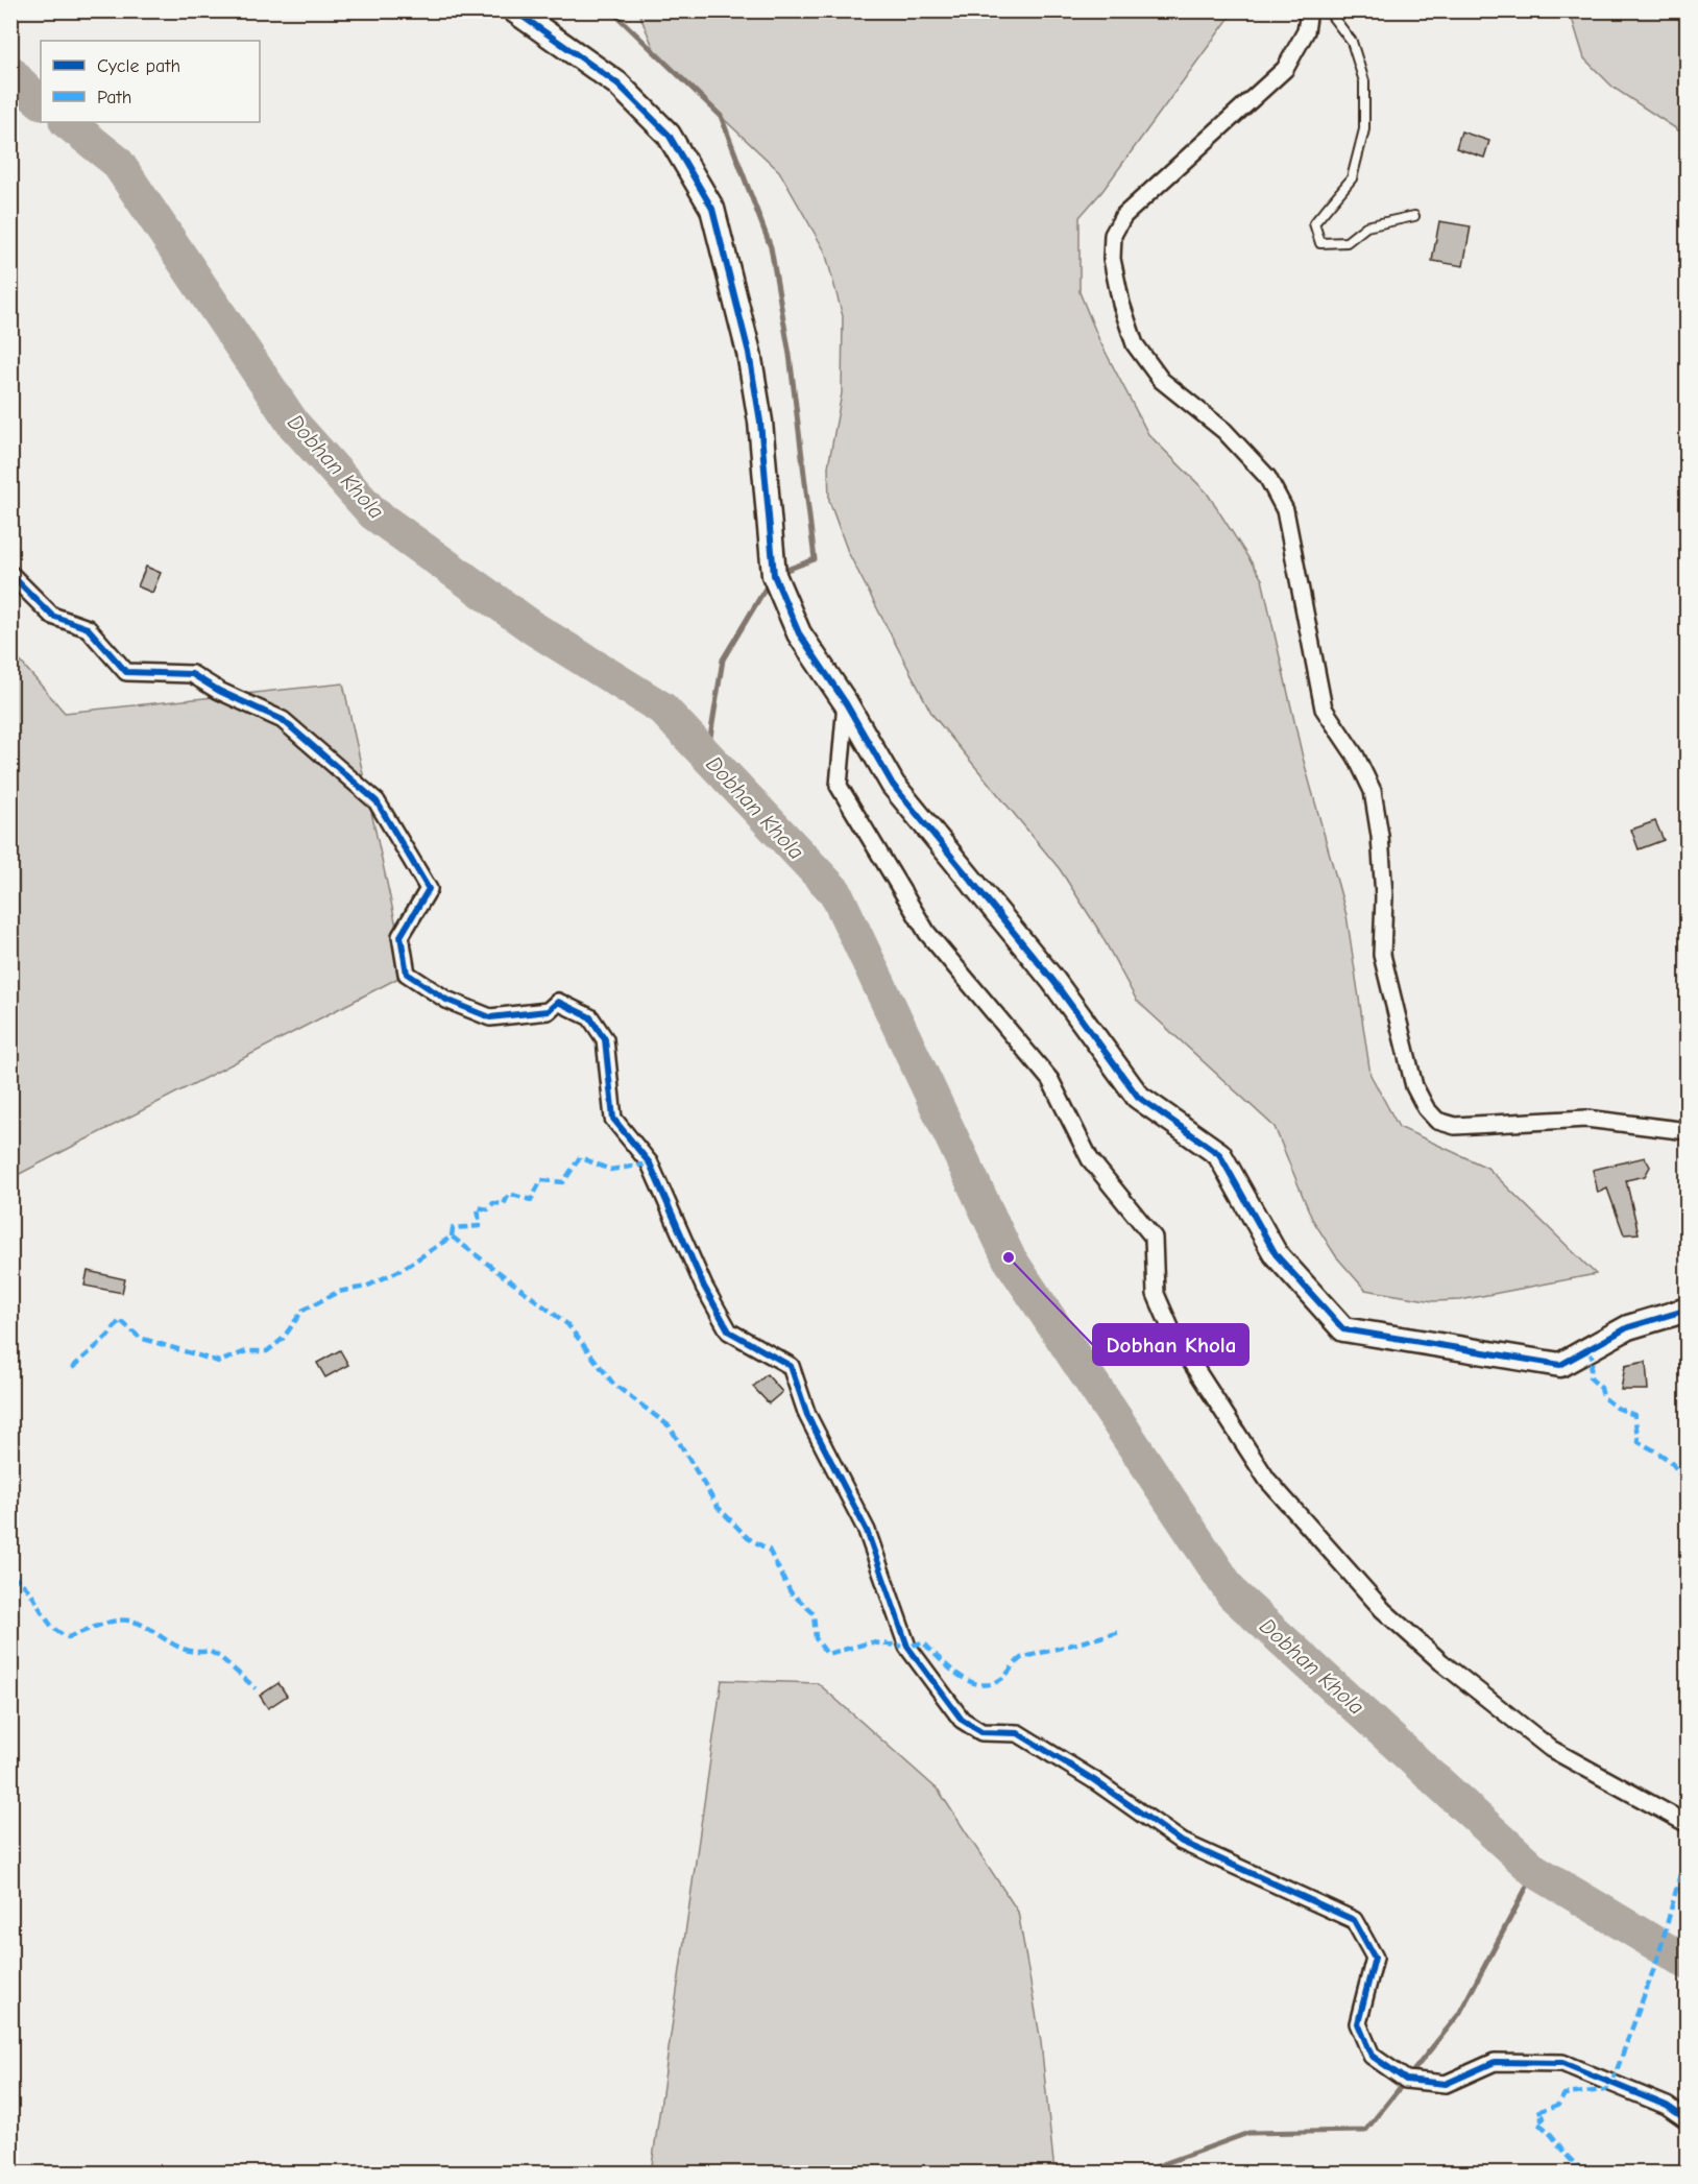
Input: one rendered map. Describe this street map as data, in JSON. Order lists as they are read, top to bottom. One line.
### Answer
{"water":["Dobhan Khola"],"places":["Dobhan Khola"],"legend":["Cycle path","Path"]}
